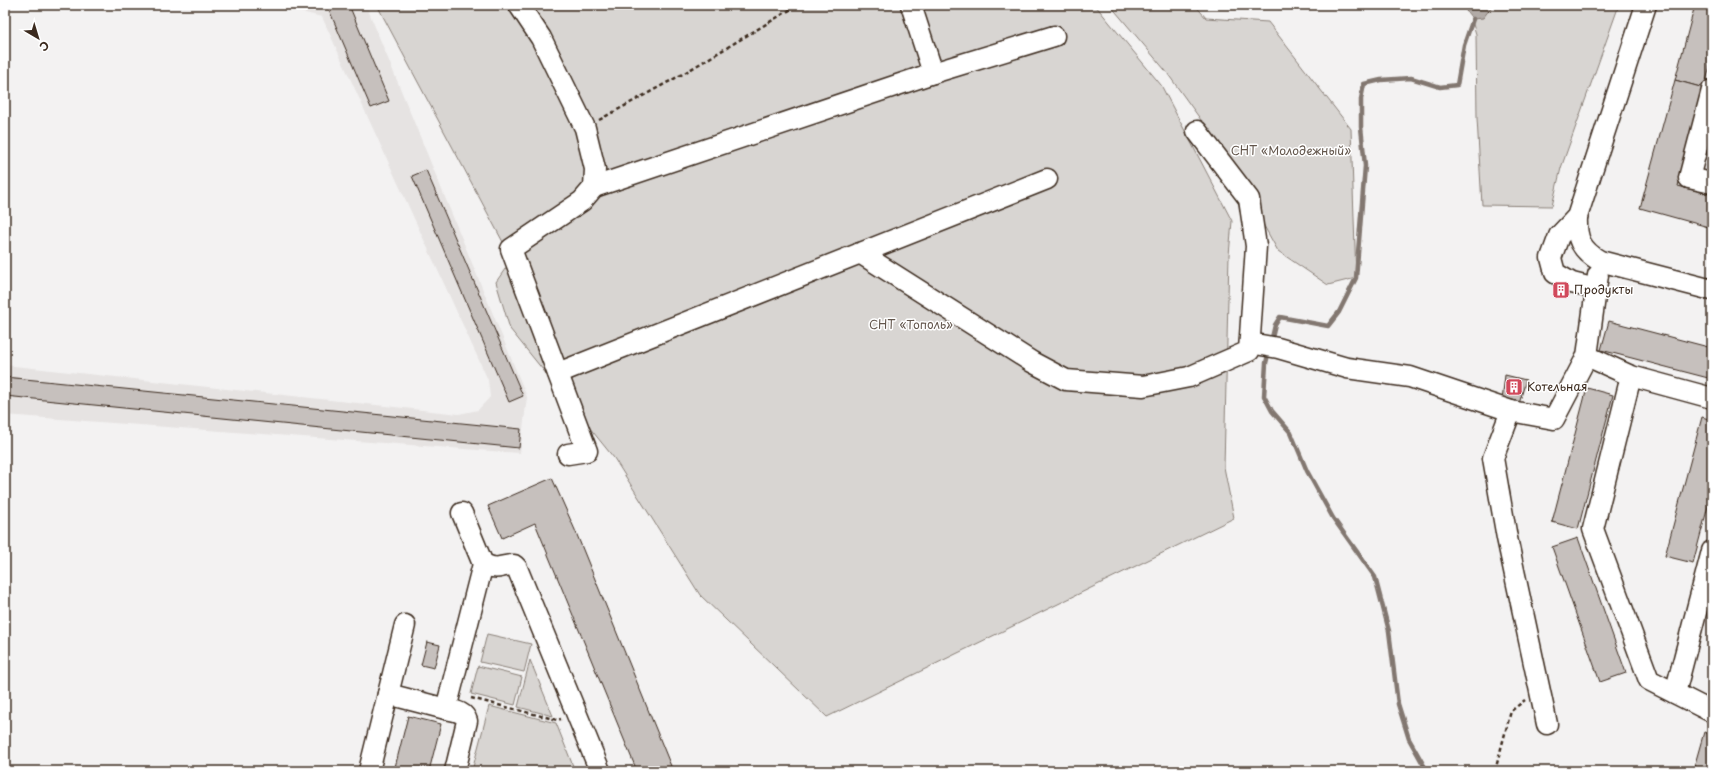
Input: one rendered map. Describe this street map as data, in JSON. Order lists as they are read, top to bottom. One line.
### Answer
{"parks":["СНТ «Молодежный»","СНТ «Тополь»"],"places":{"building":["Продукты","Котельная"]},"north":"bottom right"}
